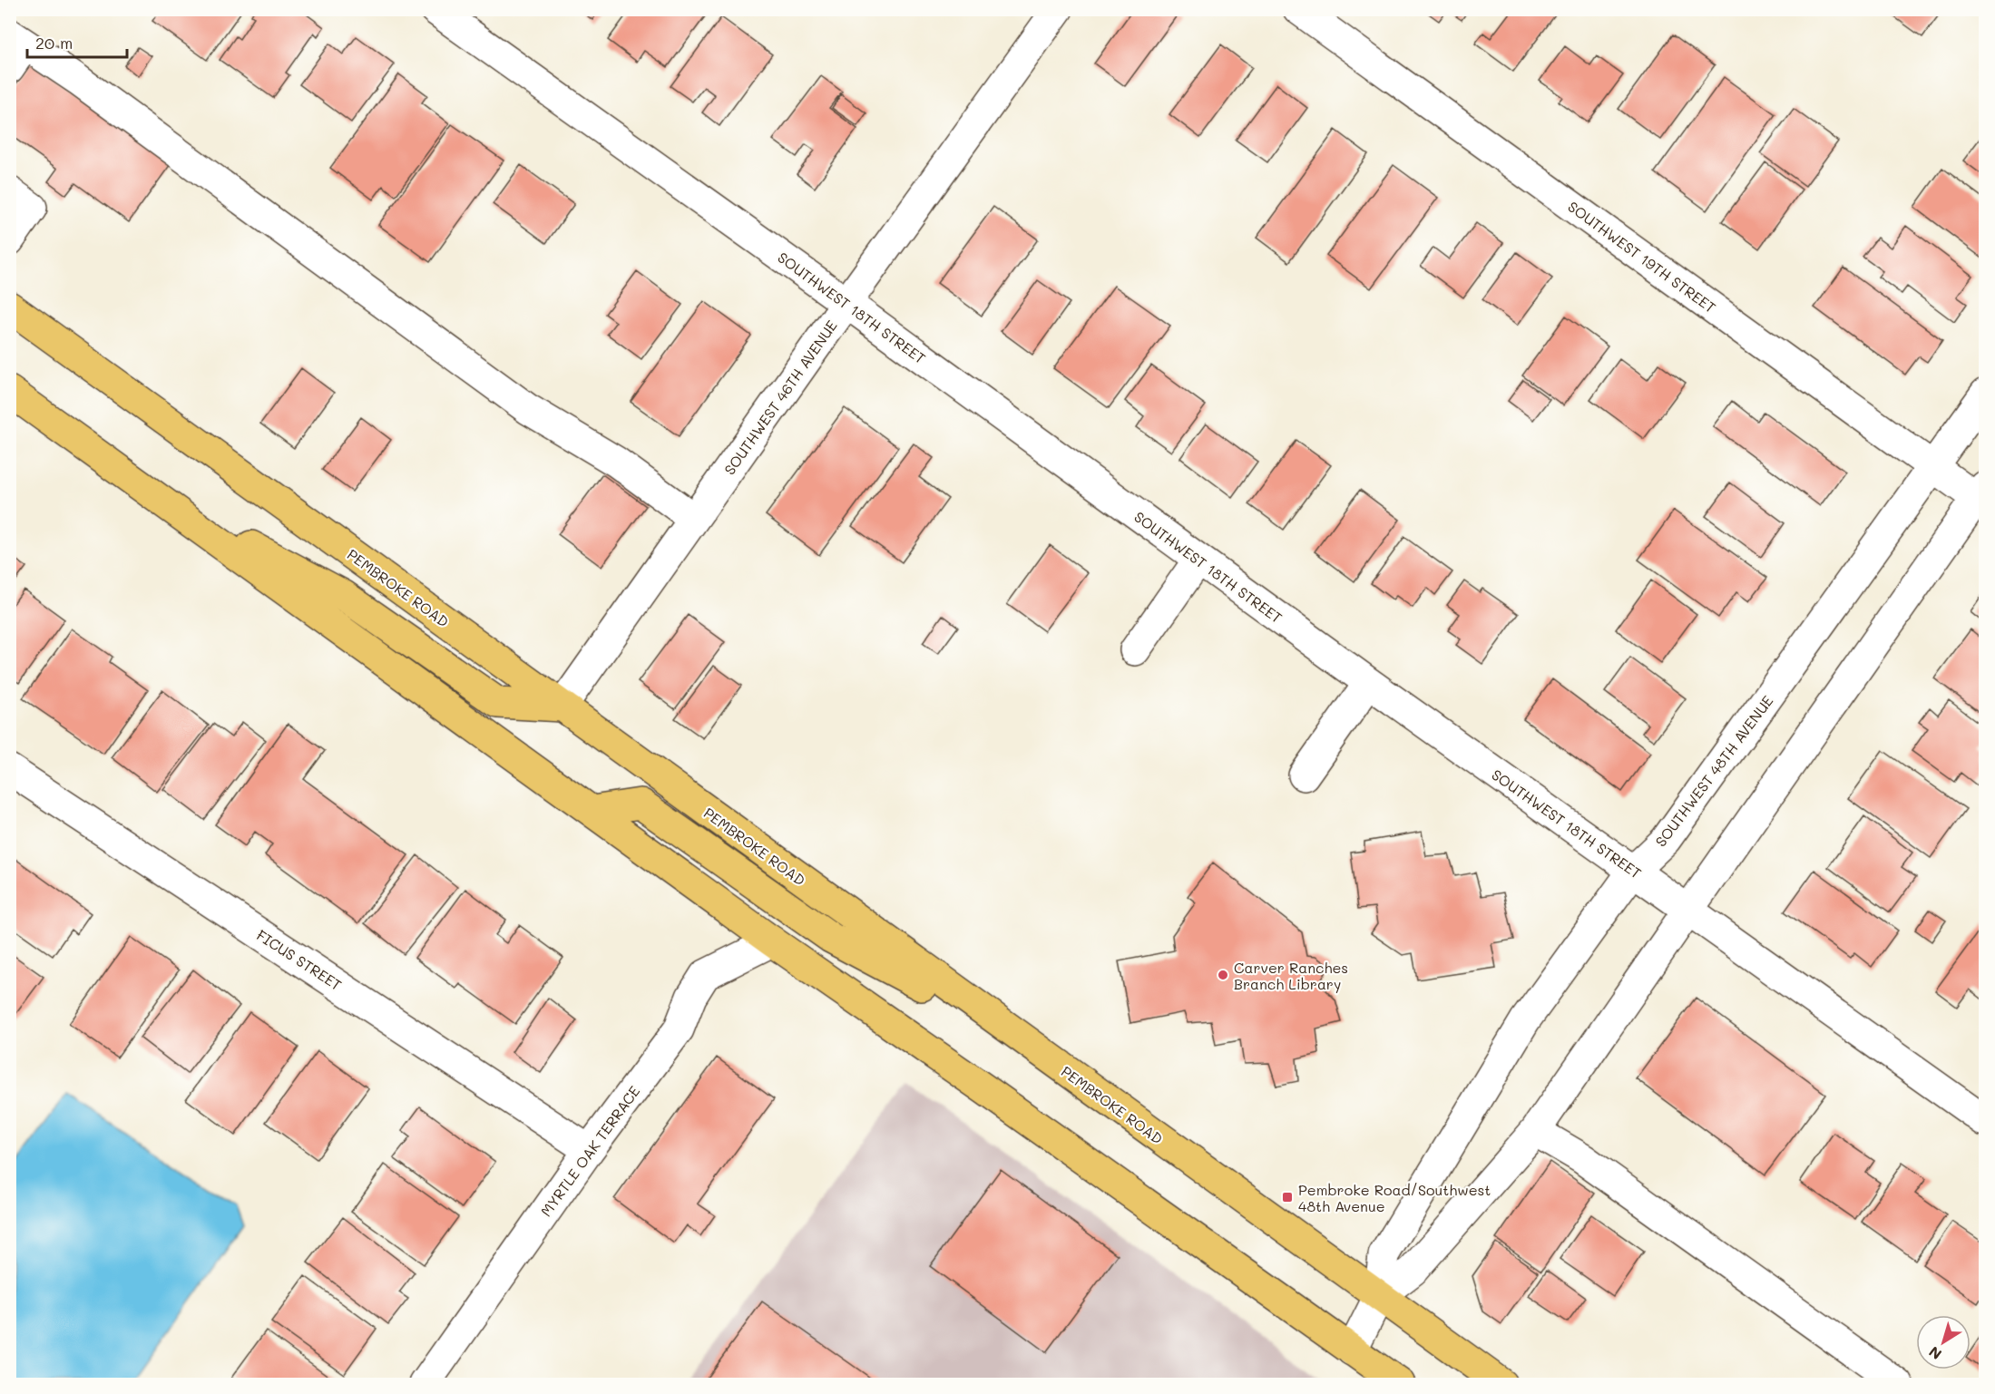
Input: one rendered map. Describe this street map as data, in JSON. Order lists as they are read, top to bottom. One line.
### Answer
{"streets":{"main road":["PEMBROKE ROAD"],"street":["SOUTHWEST 19TH STREET","SOUTHWEST 18TH STREET","SOUTHWEST 46TH AVENUE","SOUTHWEST 48TH AVENUE","FICUS STREET","MYRTLE OAK TERRACE"]},"crossings":[["SOUTHWEST 19TH STREET","SOUTHWEST 48TH AVENUE"],["SOUTHWEST 18TH STREET","SOUTHWEST 46TH AVENUE"],["SOUTHWEST 18TH STREET","SOUTHWEST 48TH AVENUE"],["SOUTHWEST 46TH AVENUE","PEMBROKE ROAD"],["PEMBROKE ROAD","SOUTHWEST 48TH AVENUE"],["FICUS STREET","MYRTLE OAK TERRACE"]],"places":{"other":["Carver Ranches Branch Library"],"transit":["Pembroke Road/Southwest 48th Avenue"]},"scale_bar":"20 m","north":"bottom left"}
